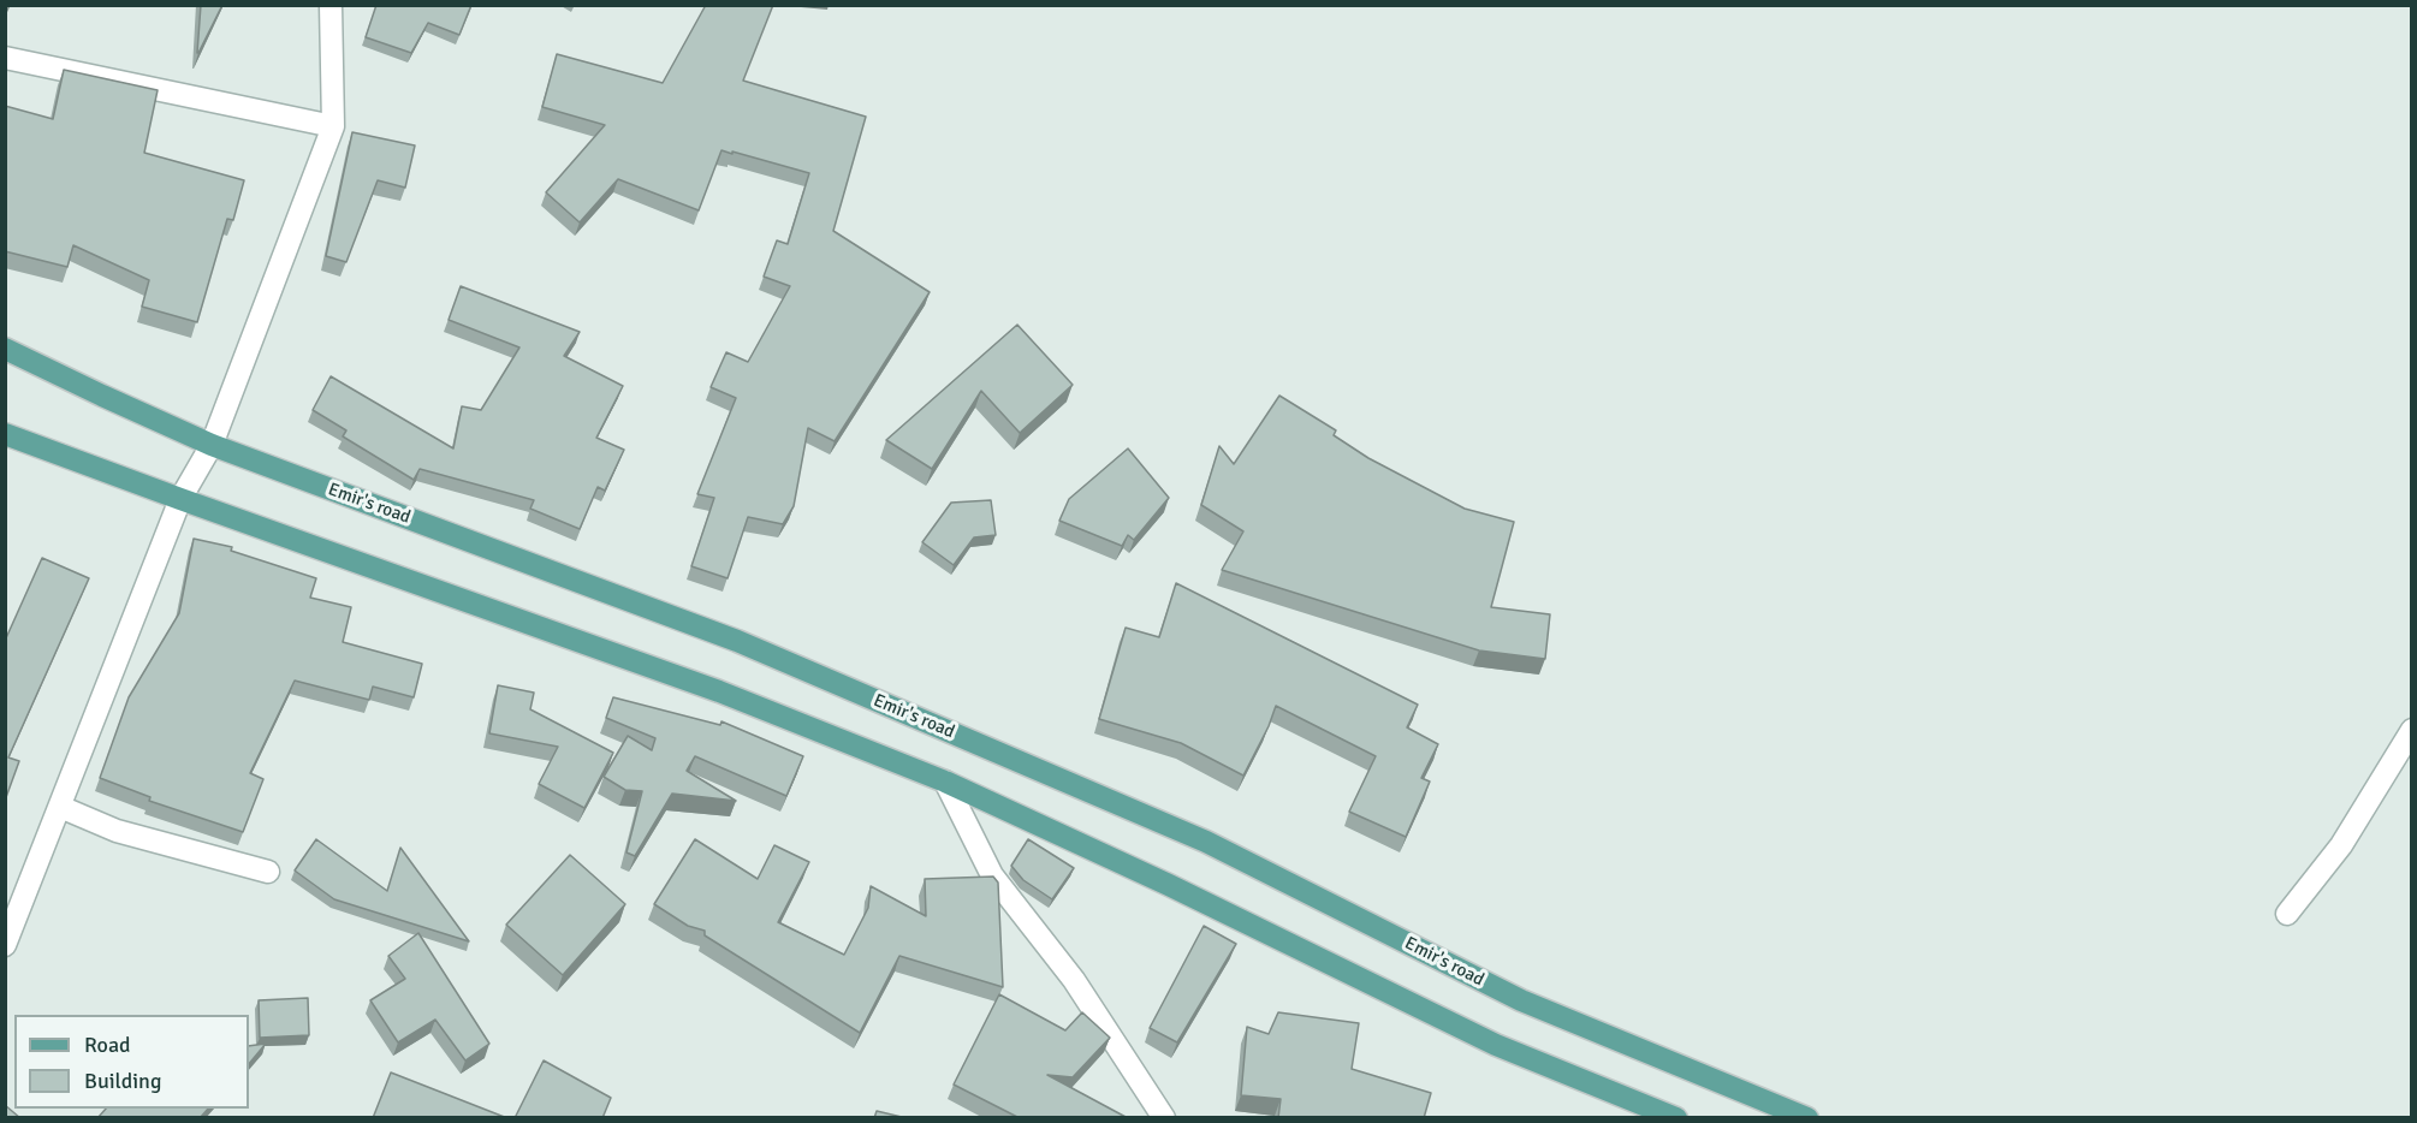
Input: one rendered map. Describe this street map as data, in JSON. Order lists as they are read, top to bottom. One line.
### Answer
{"streets":{"main road":["Emir's road"]},"legend":["Road","Building"]}
